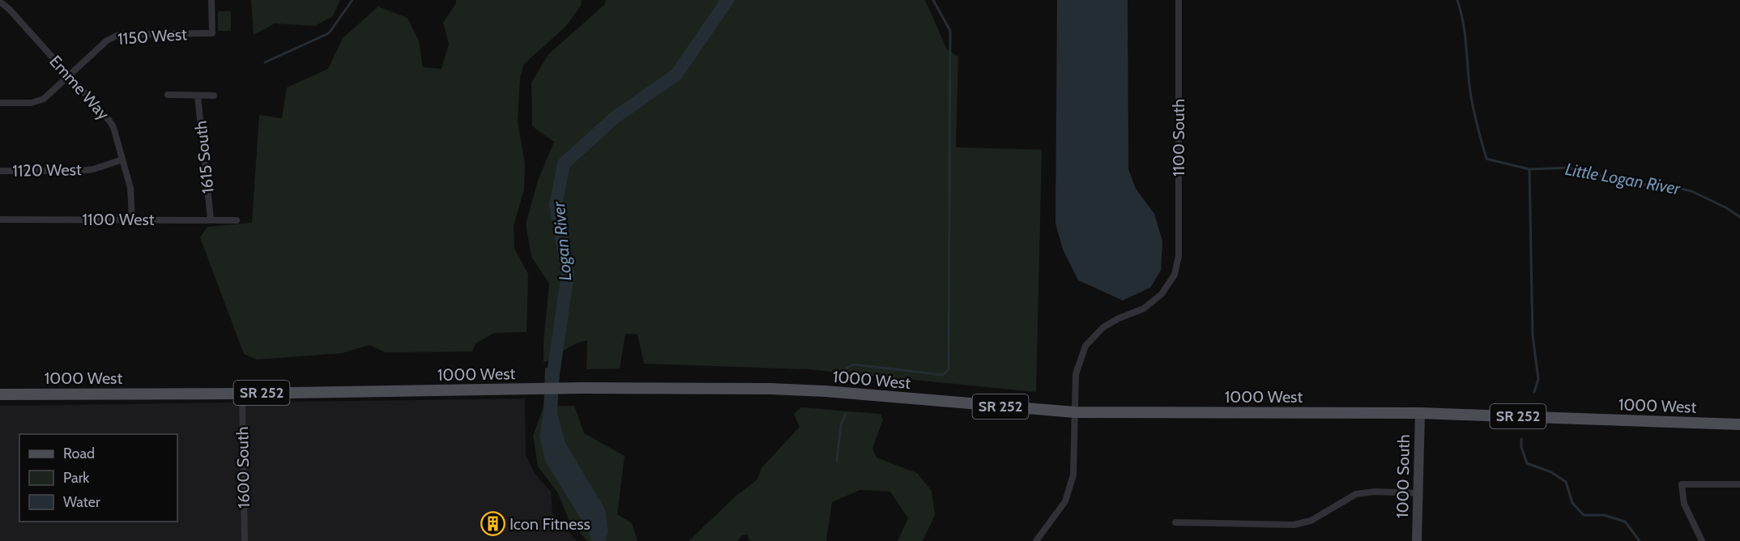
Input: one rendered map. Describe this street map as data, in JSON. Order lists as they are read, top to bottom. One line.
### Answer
{"streets":{"main road":["1000 West","SR 252"],"street":["1150 West","Emme Way","1100 South","1615 South","1120 West","1100 West","1600 South","1000 South"]},"crossings":[["1150 West","Emme Way"],["Emme Way","1120 West"],["Emme Way","1100 West"],["1100 South","1000 West"],["1615 South","1100 West"],["1000 West","1600 South"],["1000 West","1000 South"]],"water":["Little Logan River","Logan River"],"places":{"building":["Icon Fitness"]},"legend":["Road","Park","Water"]}
